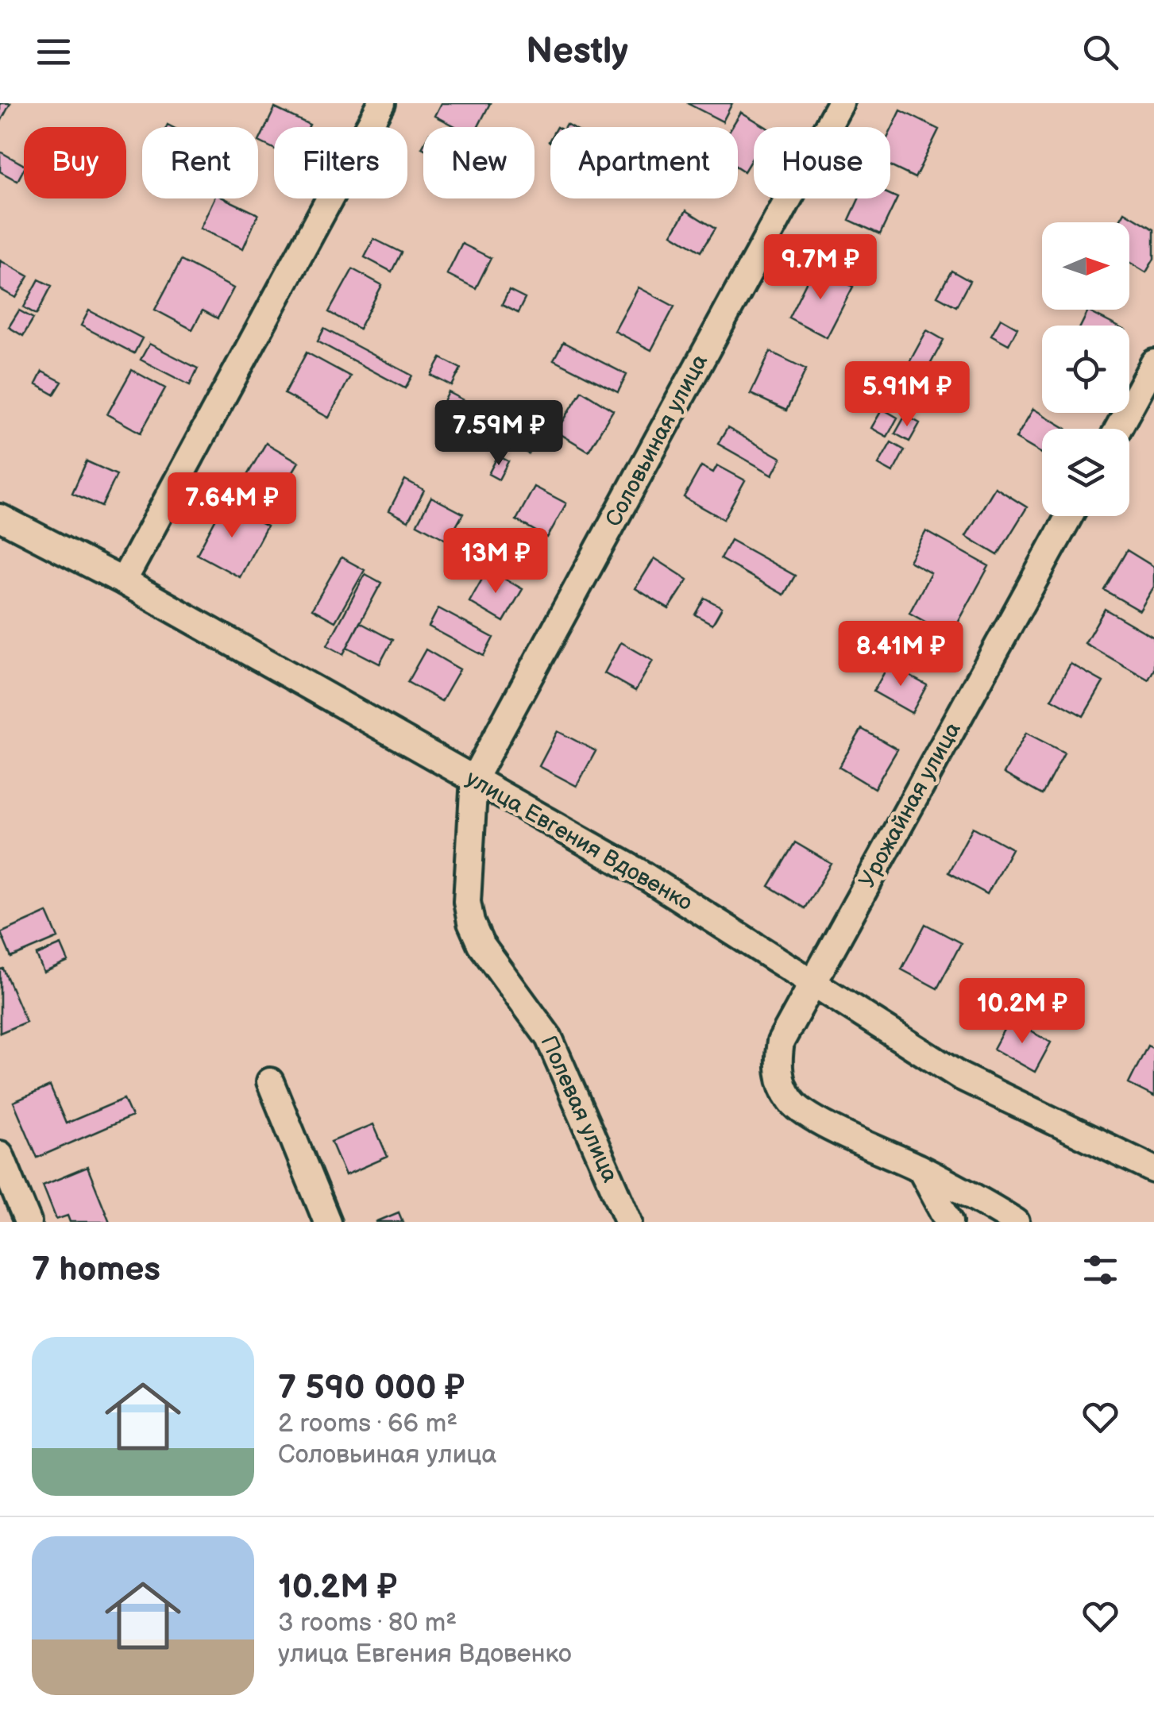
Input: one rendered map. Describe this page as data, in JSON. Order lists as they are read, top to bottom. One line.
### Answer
{"streets":{"street":["Соловьиная улица","Урожайная улица","улица Евгения Вдовенко","Полевая улица"]},"crossings":[["Соловьиная улица","улица Евгения Вдовенко"],["Соловьиная улица","Полевая улица"],["Урожайная улица","улица Евгения Вдовенко"],["улица Евгения Вдовенко","Полевая улица"]],"north":"right","page":{"header":"Nestly","chip":["Buy","Rent","Filters","New","Apartment","House"],"price":["9.7M ₽","5.91M ₽","7.59M ₽","7.64M ₽","13M ₽","8.41M ₽","10.2M ₽"],"heading":"7 homes","list":[{"name":"7 590 000 ₽","note":"2 rooms · 66 m² · Соловьиная улица"},{"name":"10.2M ₽","note":"3 rooms · 80 m² · улица Евгения Вдовенко"}]}}
